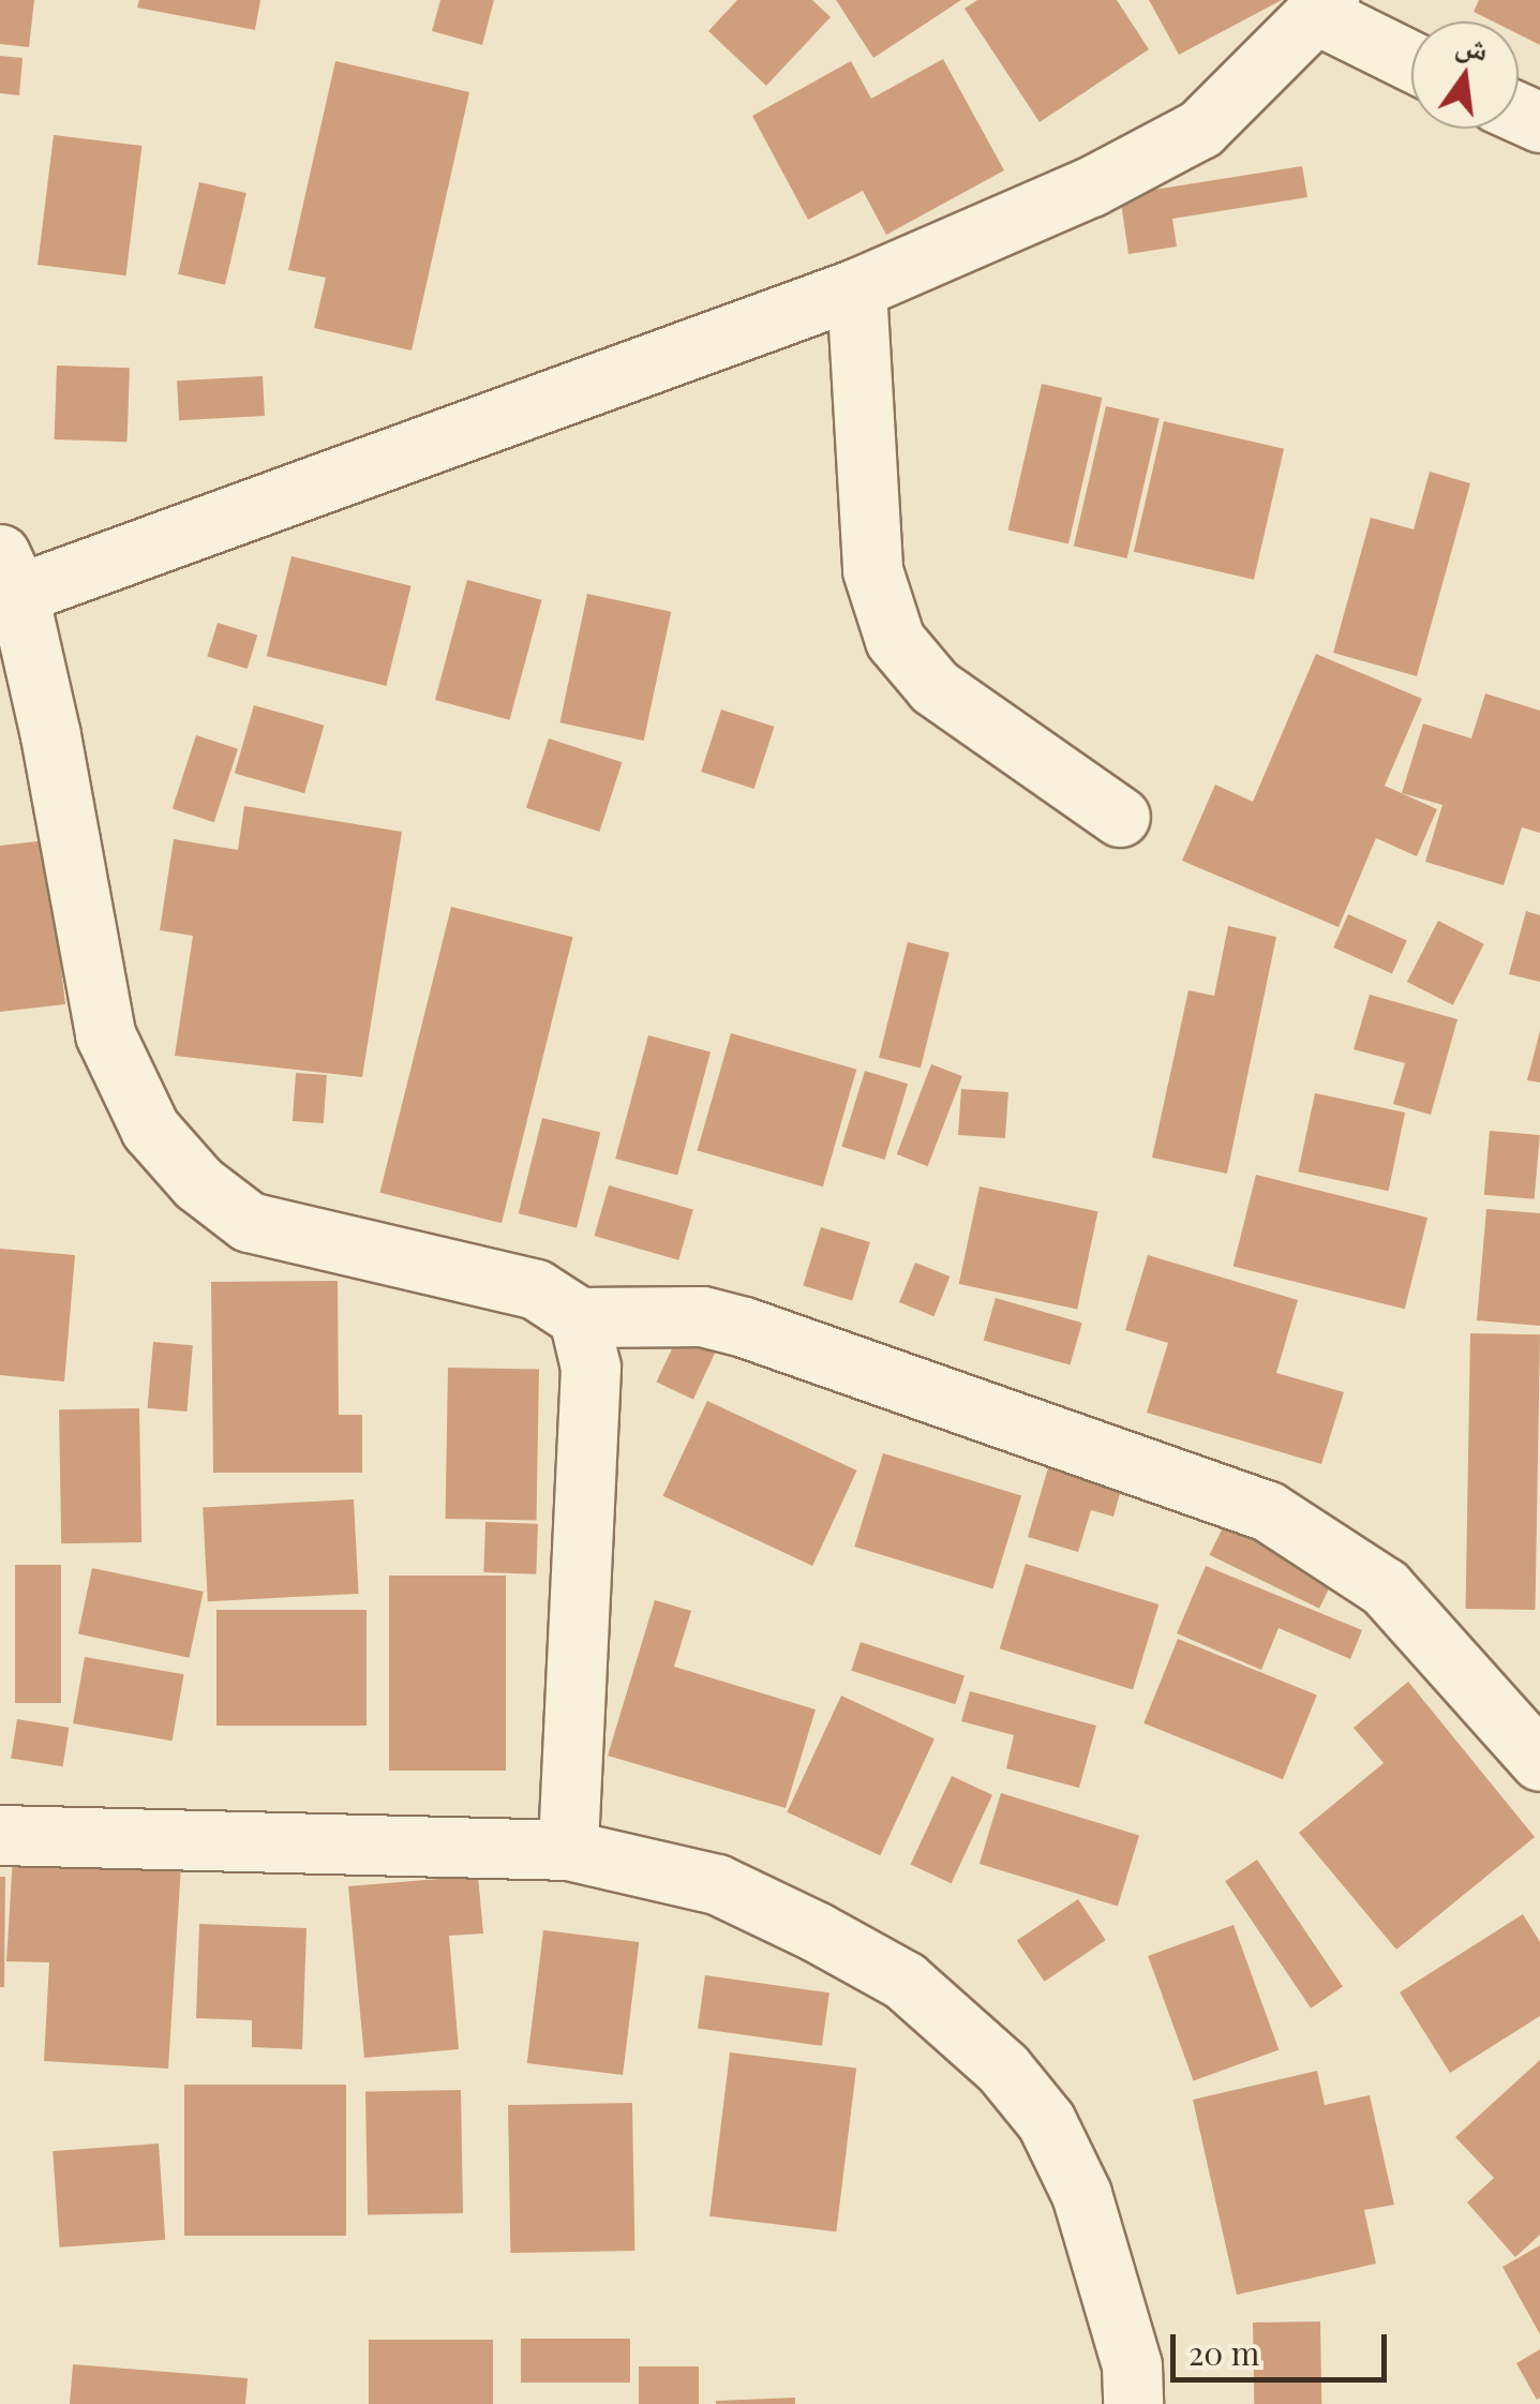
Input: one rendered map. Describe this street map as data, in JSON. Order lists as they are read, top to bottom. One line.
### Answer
{"scale_bar":"20 m","north":"top"}
